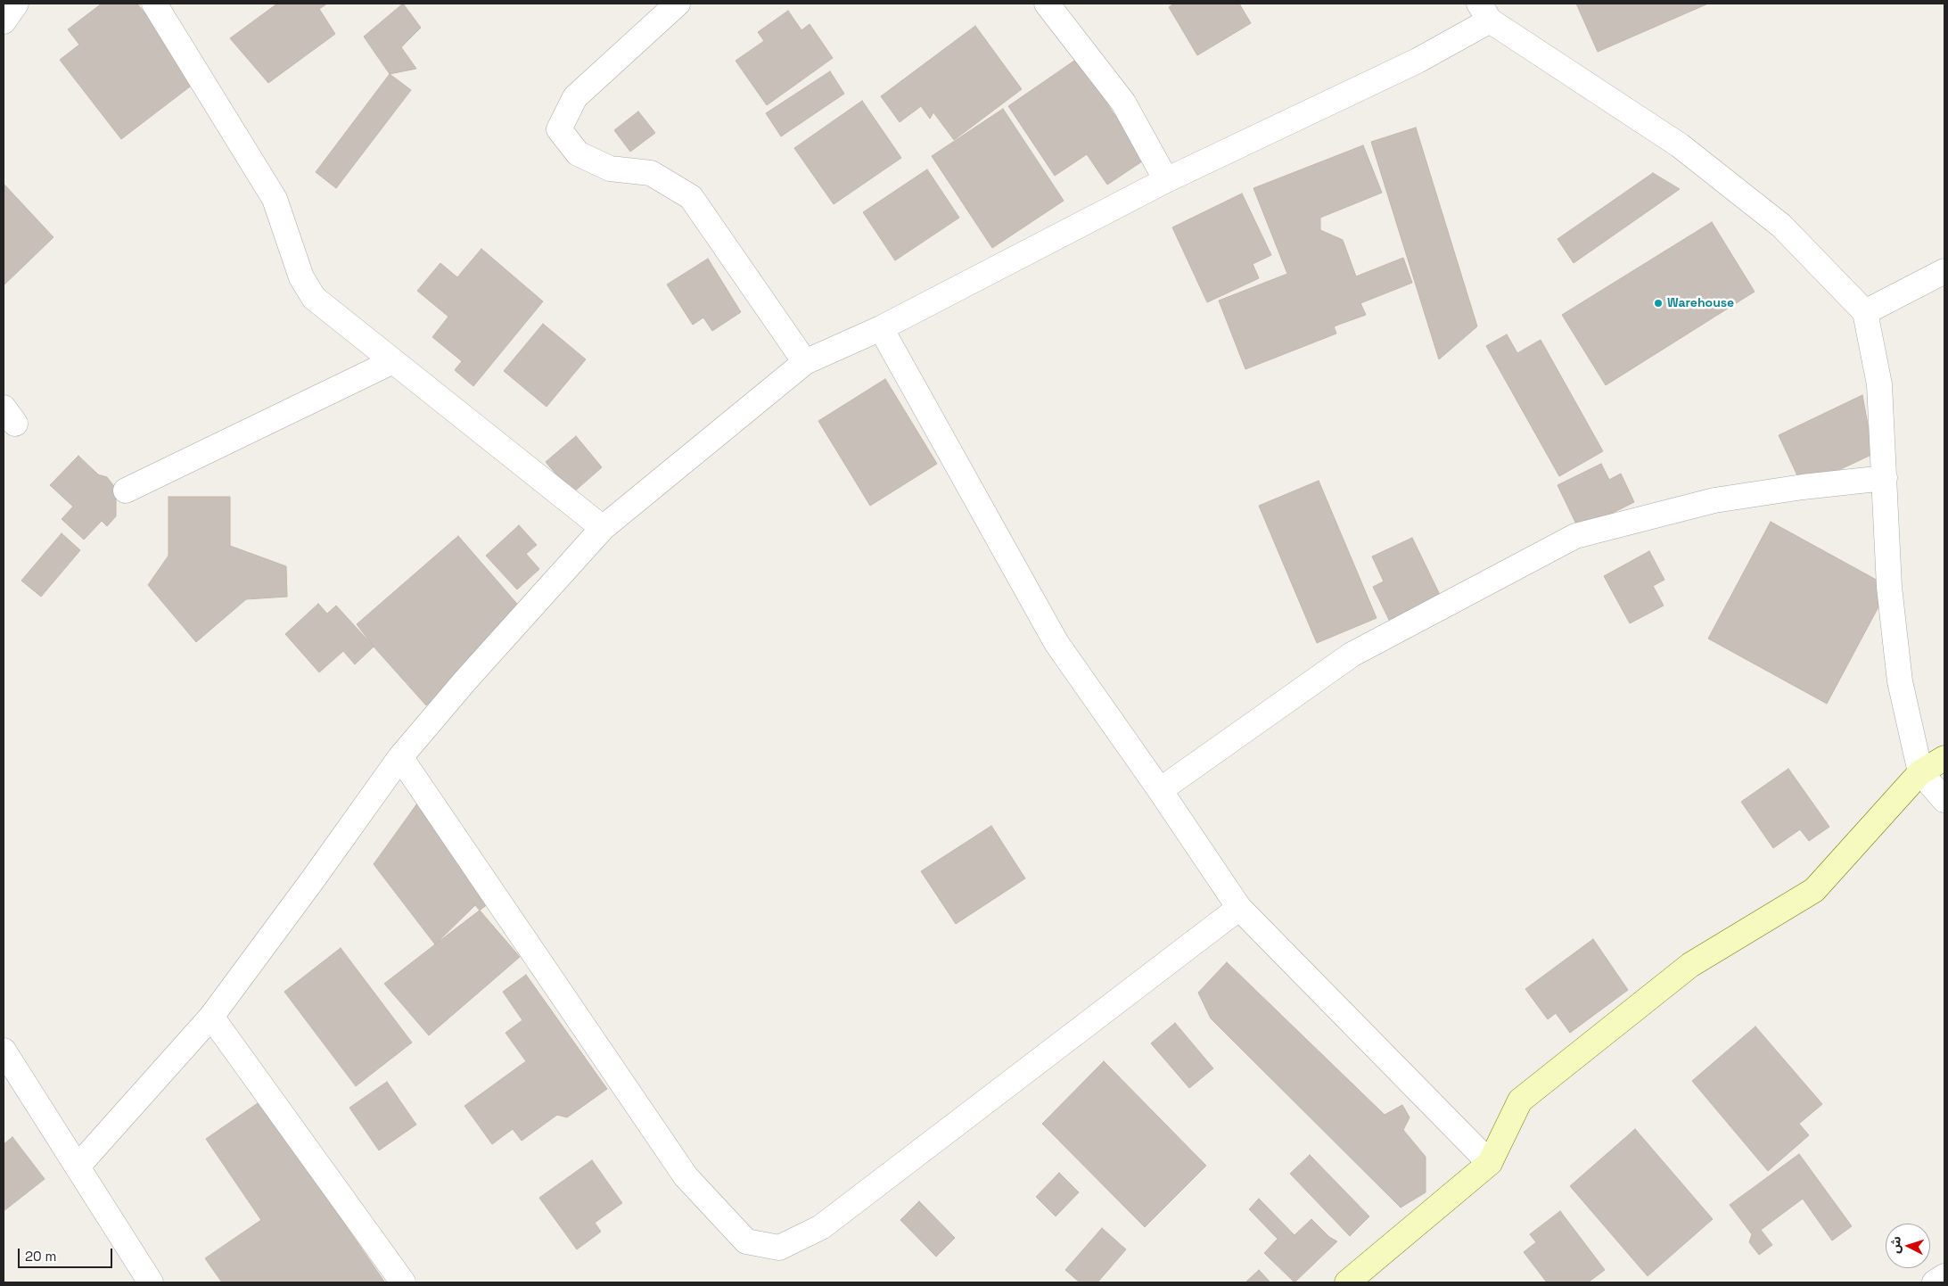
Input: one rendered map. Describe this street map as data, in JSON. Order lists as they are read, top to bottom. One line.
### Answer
{"places":["Warehouse"],"scale_bar":"20 m","north":"left"}
